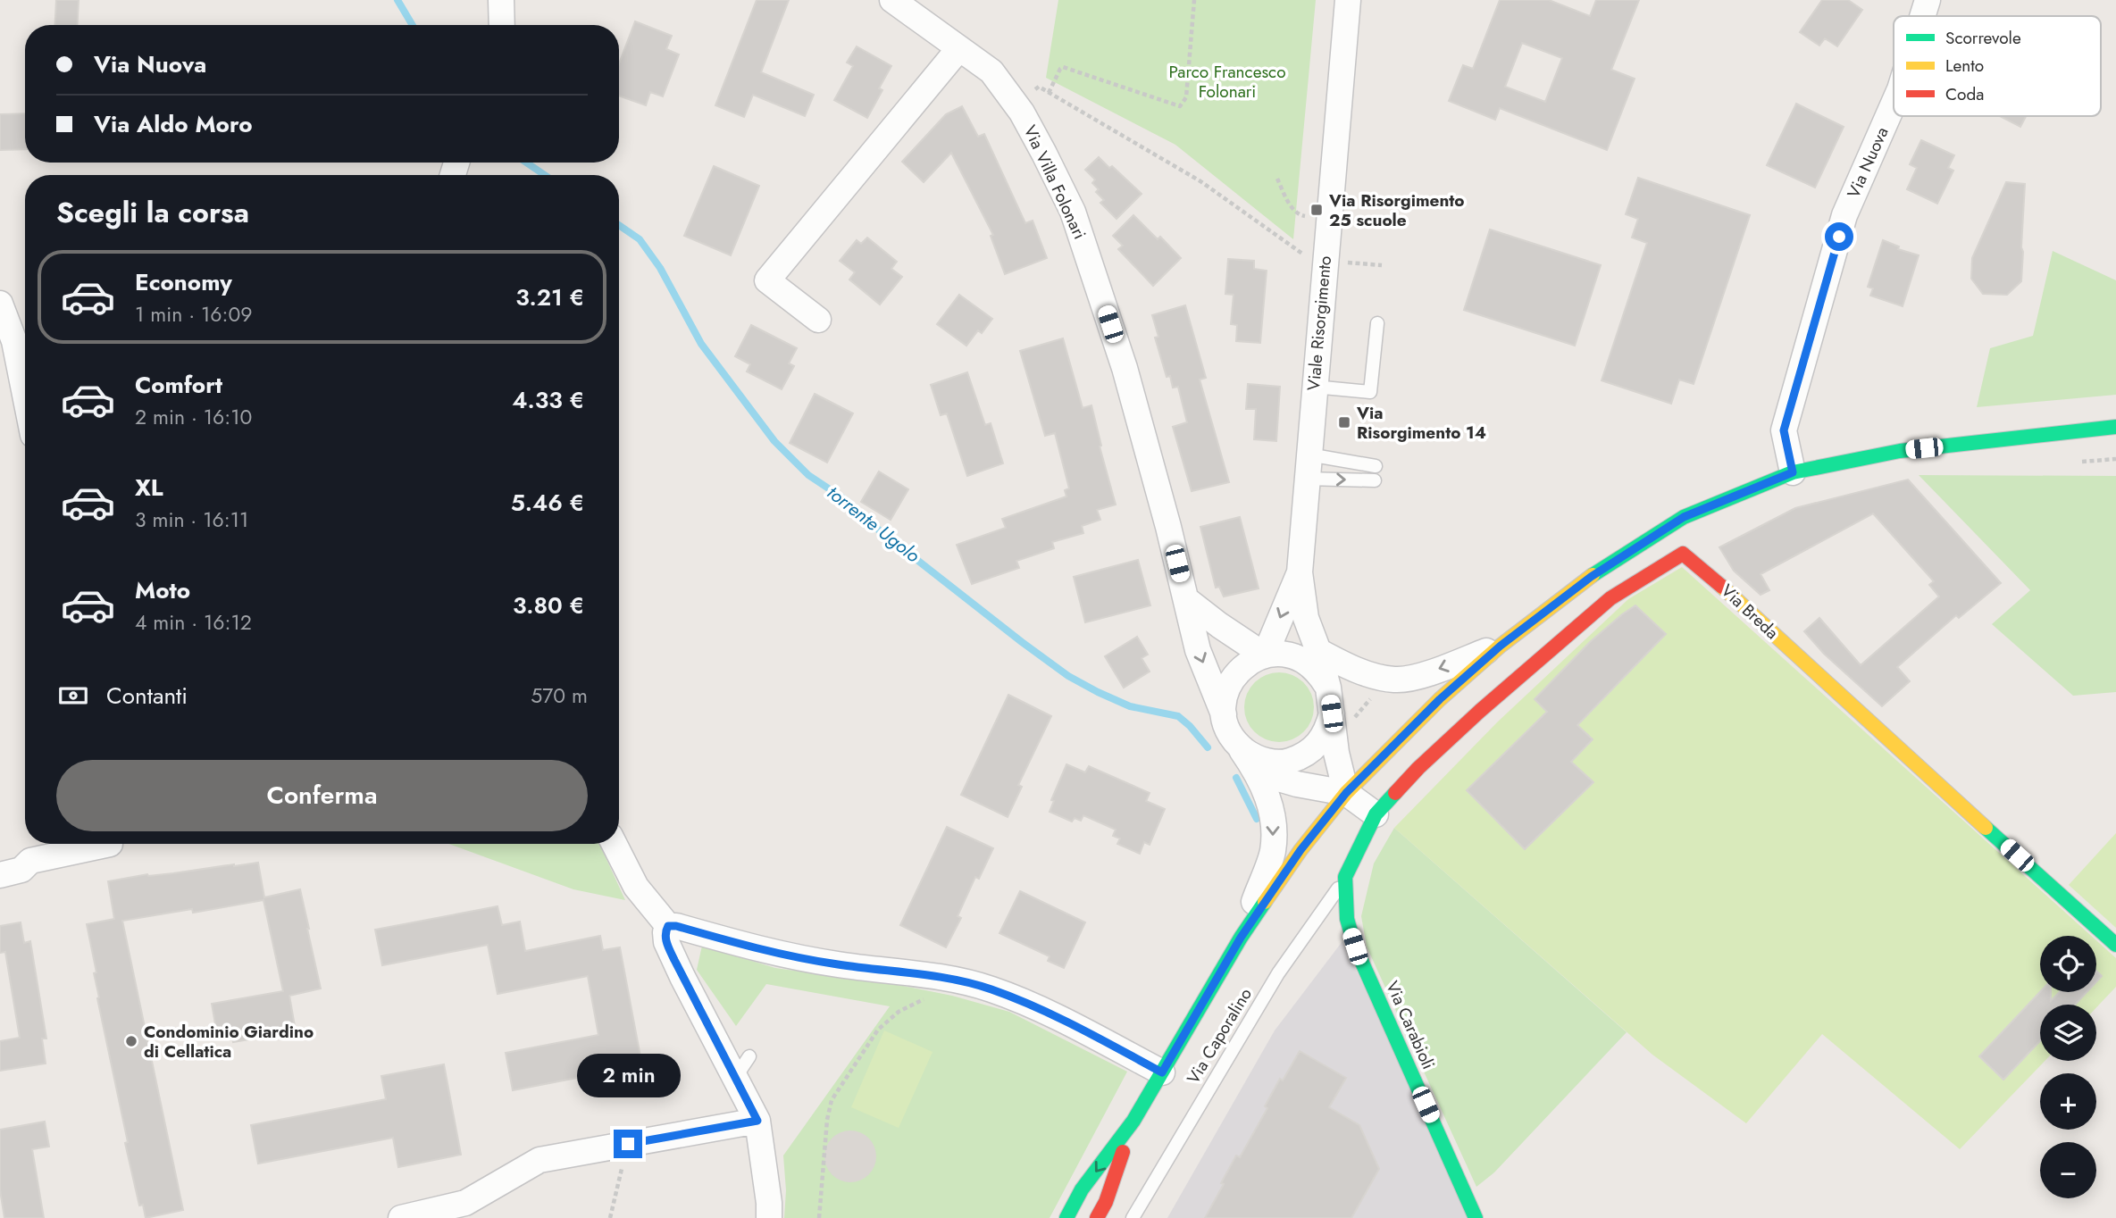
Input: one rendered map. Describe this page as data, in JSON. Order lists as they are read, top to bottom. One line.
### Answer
{"streets":{"street":["Via Nuova","Via Villa Folonari","Viale Risorgimento","Via Breda","Via Carabioli","Via Caporalino"]},"crossings":[["Via Villa Folonari","Viale Risorgimento"],["Viale Risorgimento","Via Caporalino"],["Via Breda","Via Carabioli"],["Via Breda","Via Caporalino"],["Via Carabioli","Via Caporalino"]],"water":["torrente Ugolo"],"parks":["Parco Francesco Folonari"],"places":{"transit":["Via Risorgimento 25 scuole","Via Risorgimento 14"],"other":["Condominio Giardino di Cellatica"]},"legend":["Scorrevole","Lento","Coda"],"page":{"banner":["Via Nuova","Via Aldo Moro"],"heading":"Scegli la corsa","list":[{"name":"Economy","note":"1 min · 16:09","value":"3.21 €"},{"name":"Comfort","note":"2 min · 16:10","value":"4.33 €"},{"name":"XL","note":"3 min · 16:11","value":"5.46 €"},{"name":"Moto","note":"4 min · 16:12","value":"3.80 €"}],"pay":["Contanti","570 m"],"buttons":"Conferma","map_buttons":["+","−"],"bubble":"2 min"}}
